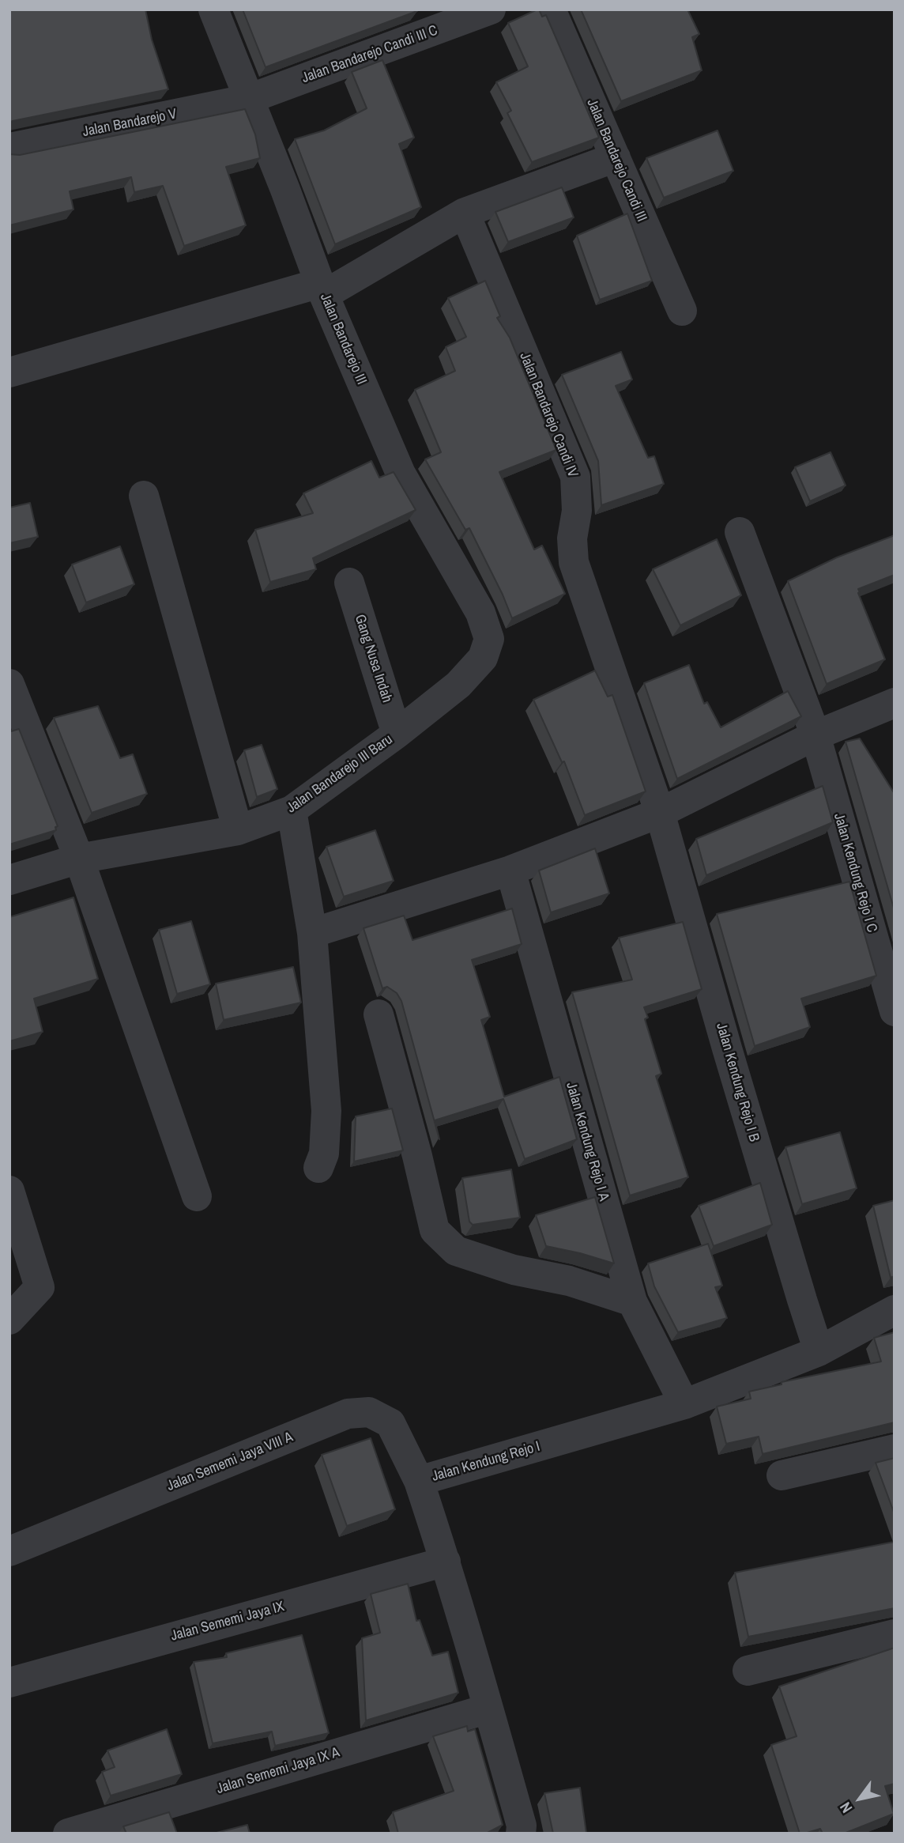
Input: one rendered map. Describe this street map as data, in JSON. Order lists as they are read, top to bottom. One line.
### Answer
{"streets":{"street":["Jalan Bandarejo Candi III C","Jalan Bandarejo V","Jalan Bandarejo Candi III","Jalan Bandarejo III","Jalan Bandarejo Candi IV","Gang Nusa Indah","Jalan Bandarejo III Baru","Jalan Kendung Rejo I C","Jalan Kendung Rejo I B","Jalan Kendung Rejo I A","Jalan Sememi Jaya VIII A","Jalan Kendung Rejo I","Jalan Sememi Jaya IX","Jalan Sememi Jaya IX A"]},"crossings":[["Jalan Bandarejo Candi III C","Jalan Bandarejo V"],["Jalan Bandarejo Candi III C","Jalan Bandarejo III"],["Jalan Bandarejo V","Jalan Bandarejo III"],["Jalan Bandarejo III","Jalan Bandarejo III Baru"],["Jalan Bandarejo Candi IV","Jalan Kendung Rejo I B"],["Gang Nusa Indah","Jalan Bandarejo III Baru"],["Jalan Kendung Rejo I B","Jalan Kendung Rejo I"],["Jalan Kendung Rejo I A","Jalan Kendung Rejo I"],["Jalan Sememi Jaya VIII A","Jalan Kendung Rejo I"],["Jalan Kendung Rejo I","Jalan Sememi Jaya IX"],["Jalan Kendung Rejo I","Jalan Sememi Jaya IX A"]],"north":"bottom left"}
